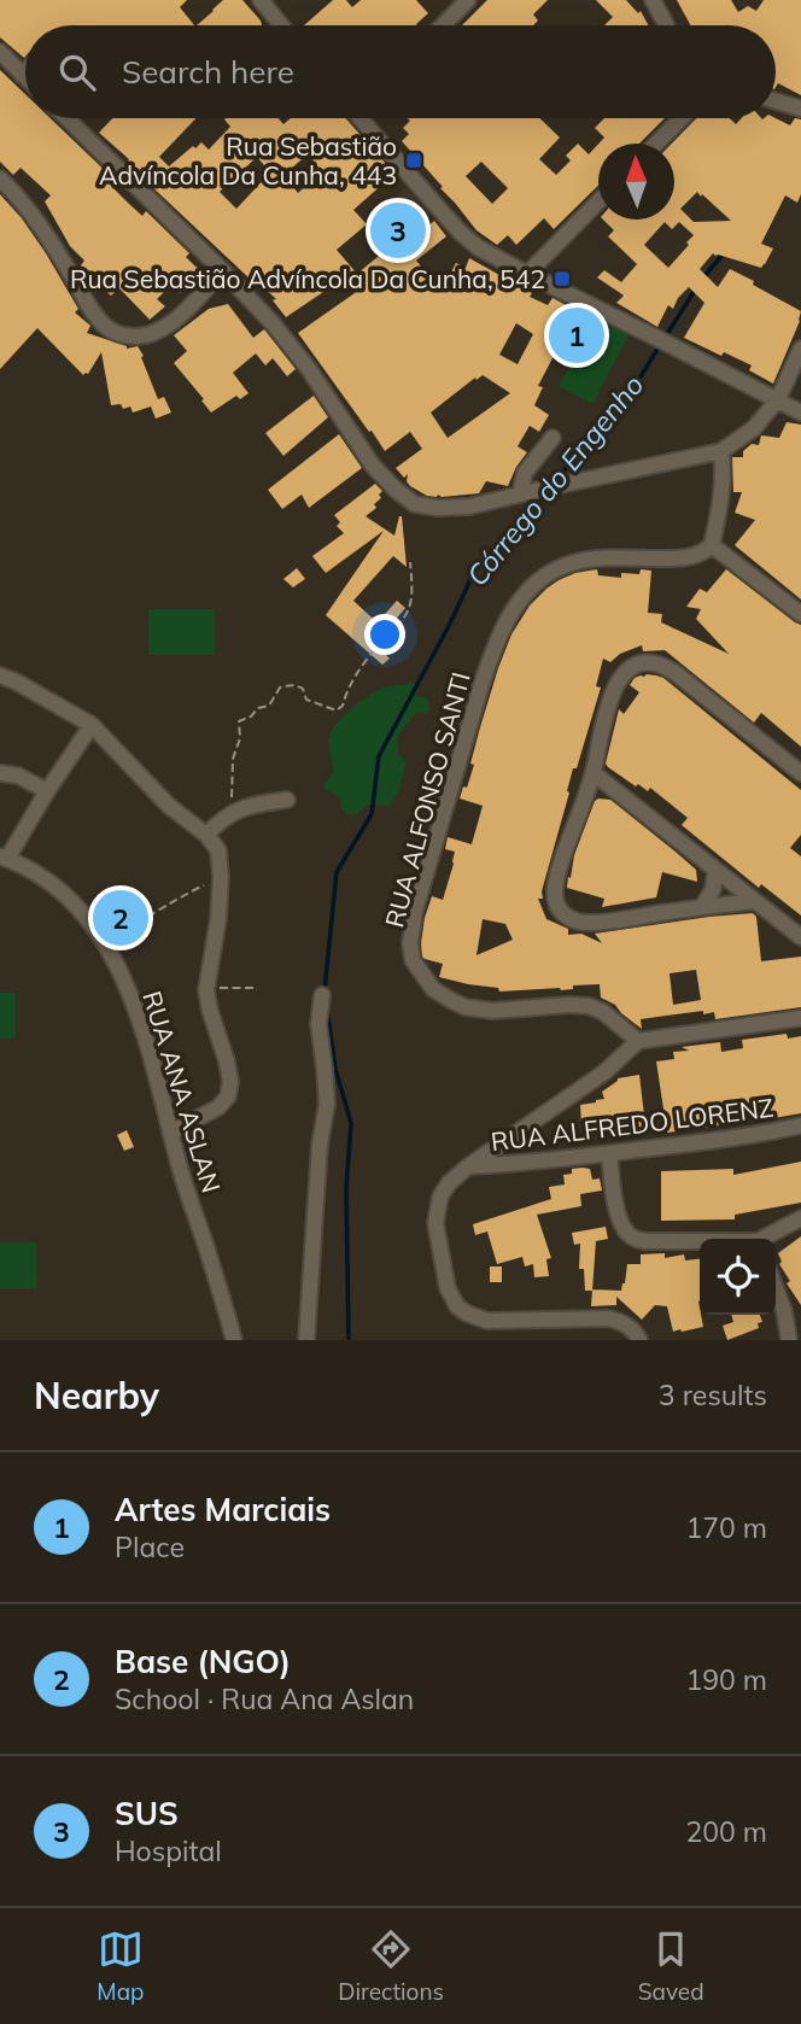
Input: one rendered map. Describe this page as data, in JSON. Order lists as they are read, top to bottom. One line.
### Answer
{"streets":{"street":["RUA ALFONSO SANTI","RUA ANA ASLAN","RUA ALFREDO LORENZ"]},"water":["Córrego do Engenho"],"places":{"transit":["Rua Sebastião Advíncola Da Cunha, 443","Rua Sebastião Advíncola Da Cunha, 542"]},"north":"top","page":{"search":"Search here","pins":["3","1","2"],"heading":["Nearby","3 results"],"list":[{"mark":"1","name":"Artes Marciais","note":"Place","value":"170 m"},{"mark":"2","name":"Base (NGO)","note":"School · Rua Ana Aslan","value":"190 m"},{"mark":"3","name":"SUS","note":"Hospital","value":"200 m"}],"nav":["Map","Directions","Saved"]}}
